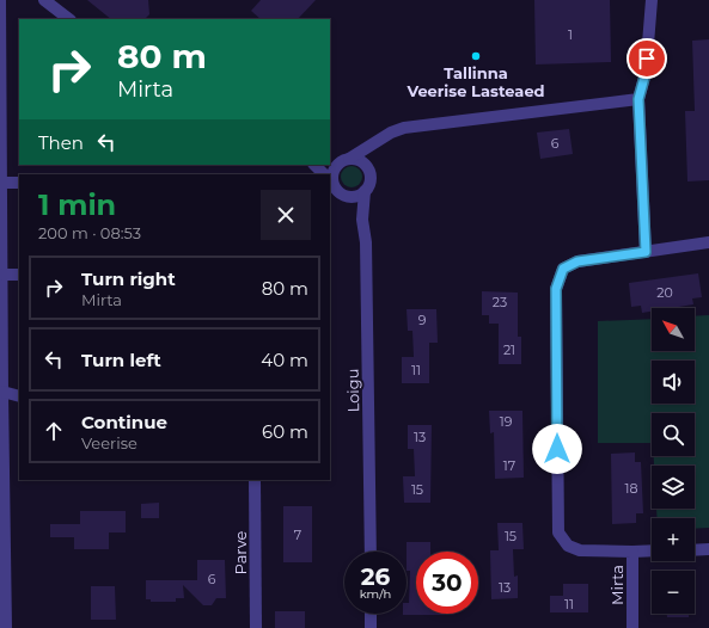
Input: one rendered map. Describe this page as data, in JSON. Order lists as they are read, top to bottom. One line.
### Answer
{"streets":{"street":["Loigu","Parve","Mirta"]},"places":["Tallinna Veerise Lasteaed"],"house_numbers":["1","6","20","23","9","21","11","19","13","17","18","15","7","15","6","13","11"],"north":"top left","page":{"turn":["80 m","Mirta"],"then":"Then","heading":["1 min","200 m · 08:53"],"list":[{"name":"Turn right","note":"Mirta","value":"80 m"},{"name":"Turn left","value":"40 m"},{"name":"Continue","note":"Veerise","value":"60 m"}],"map_buttons":["+","−"],"speed":"26 km/h","limit":"30"}}
